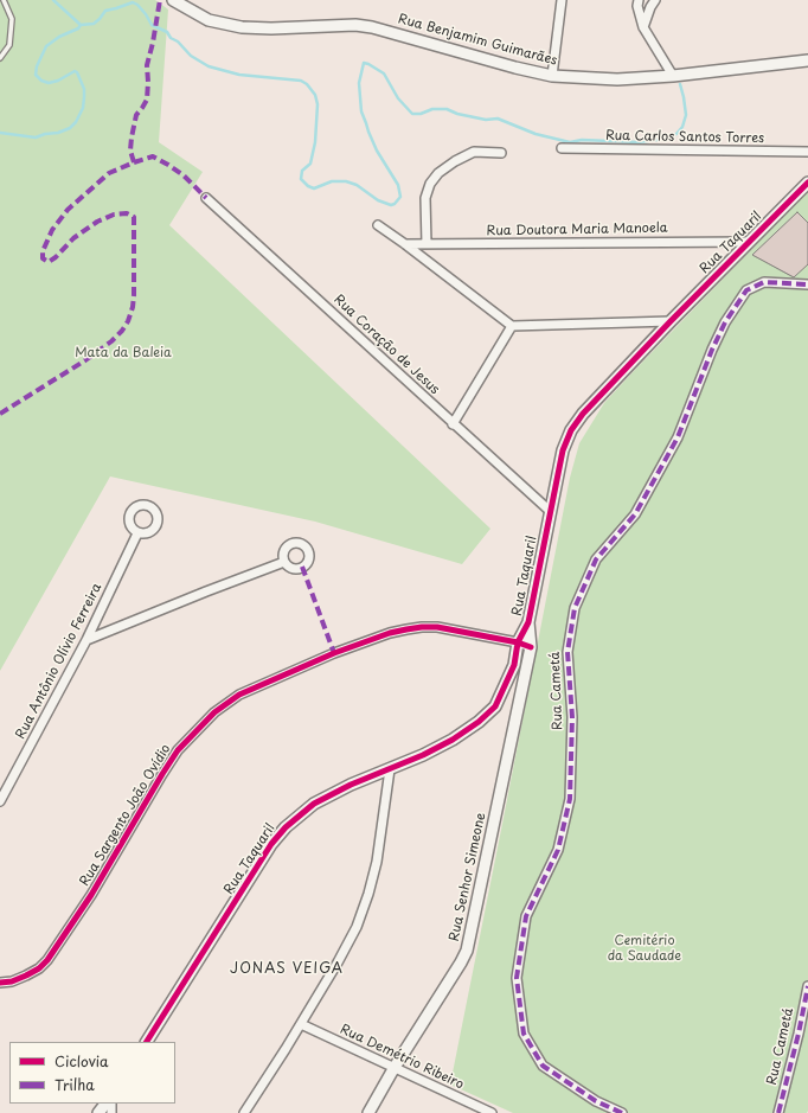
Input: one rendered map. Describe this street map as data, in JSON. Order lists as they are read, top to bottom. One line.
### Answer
{"streets":{"street":["Rua Benjamim Guimarães","Rua Carlos Santos Torres","Rua Doutora Maria Manoela","Rua Taquaril","Rua Coração de Jesus","Rua Antônio Olívio Ferreira","Rua Cametá","Rua Sargento João Ovídio","Rua Senhor Simeone","Rua Demétrio Ribeiro"]},"crossings":[["Rua Doutora Maria Manoela","Rua Taquaril"],["Rua Taquaril","Rua Coração de Jesus"],["Rua Taquaril","Rua Sargento João Ovídio"],["Rua Taquaril","Rua Senhor Simeone"],["Rua Sargento João Ovídio","Rua Senhor Simeone"],["Rua Senhor Simeone","Rua Demétrio Ribeiro"]],"districts":["JONAS VEIGA"],"parks":["Mata da Baleia","Cemitério da Saudade"],"legend":["Ciclovia","Trilha"]}
